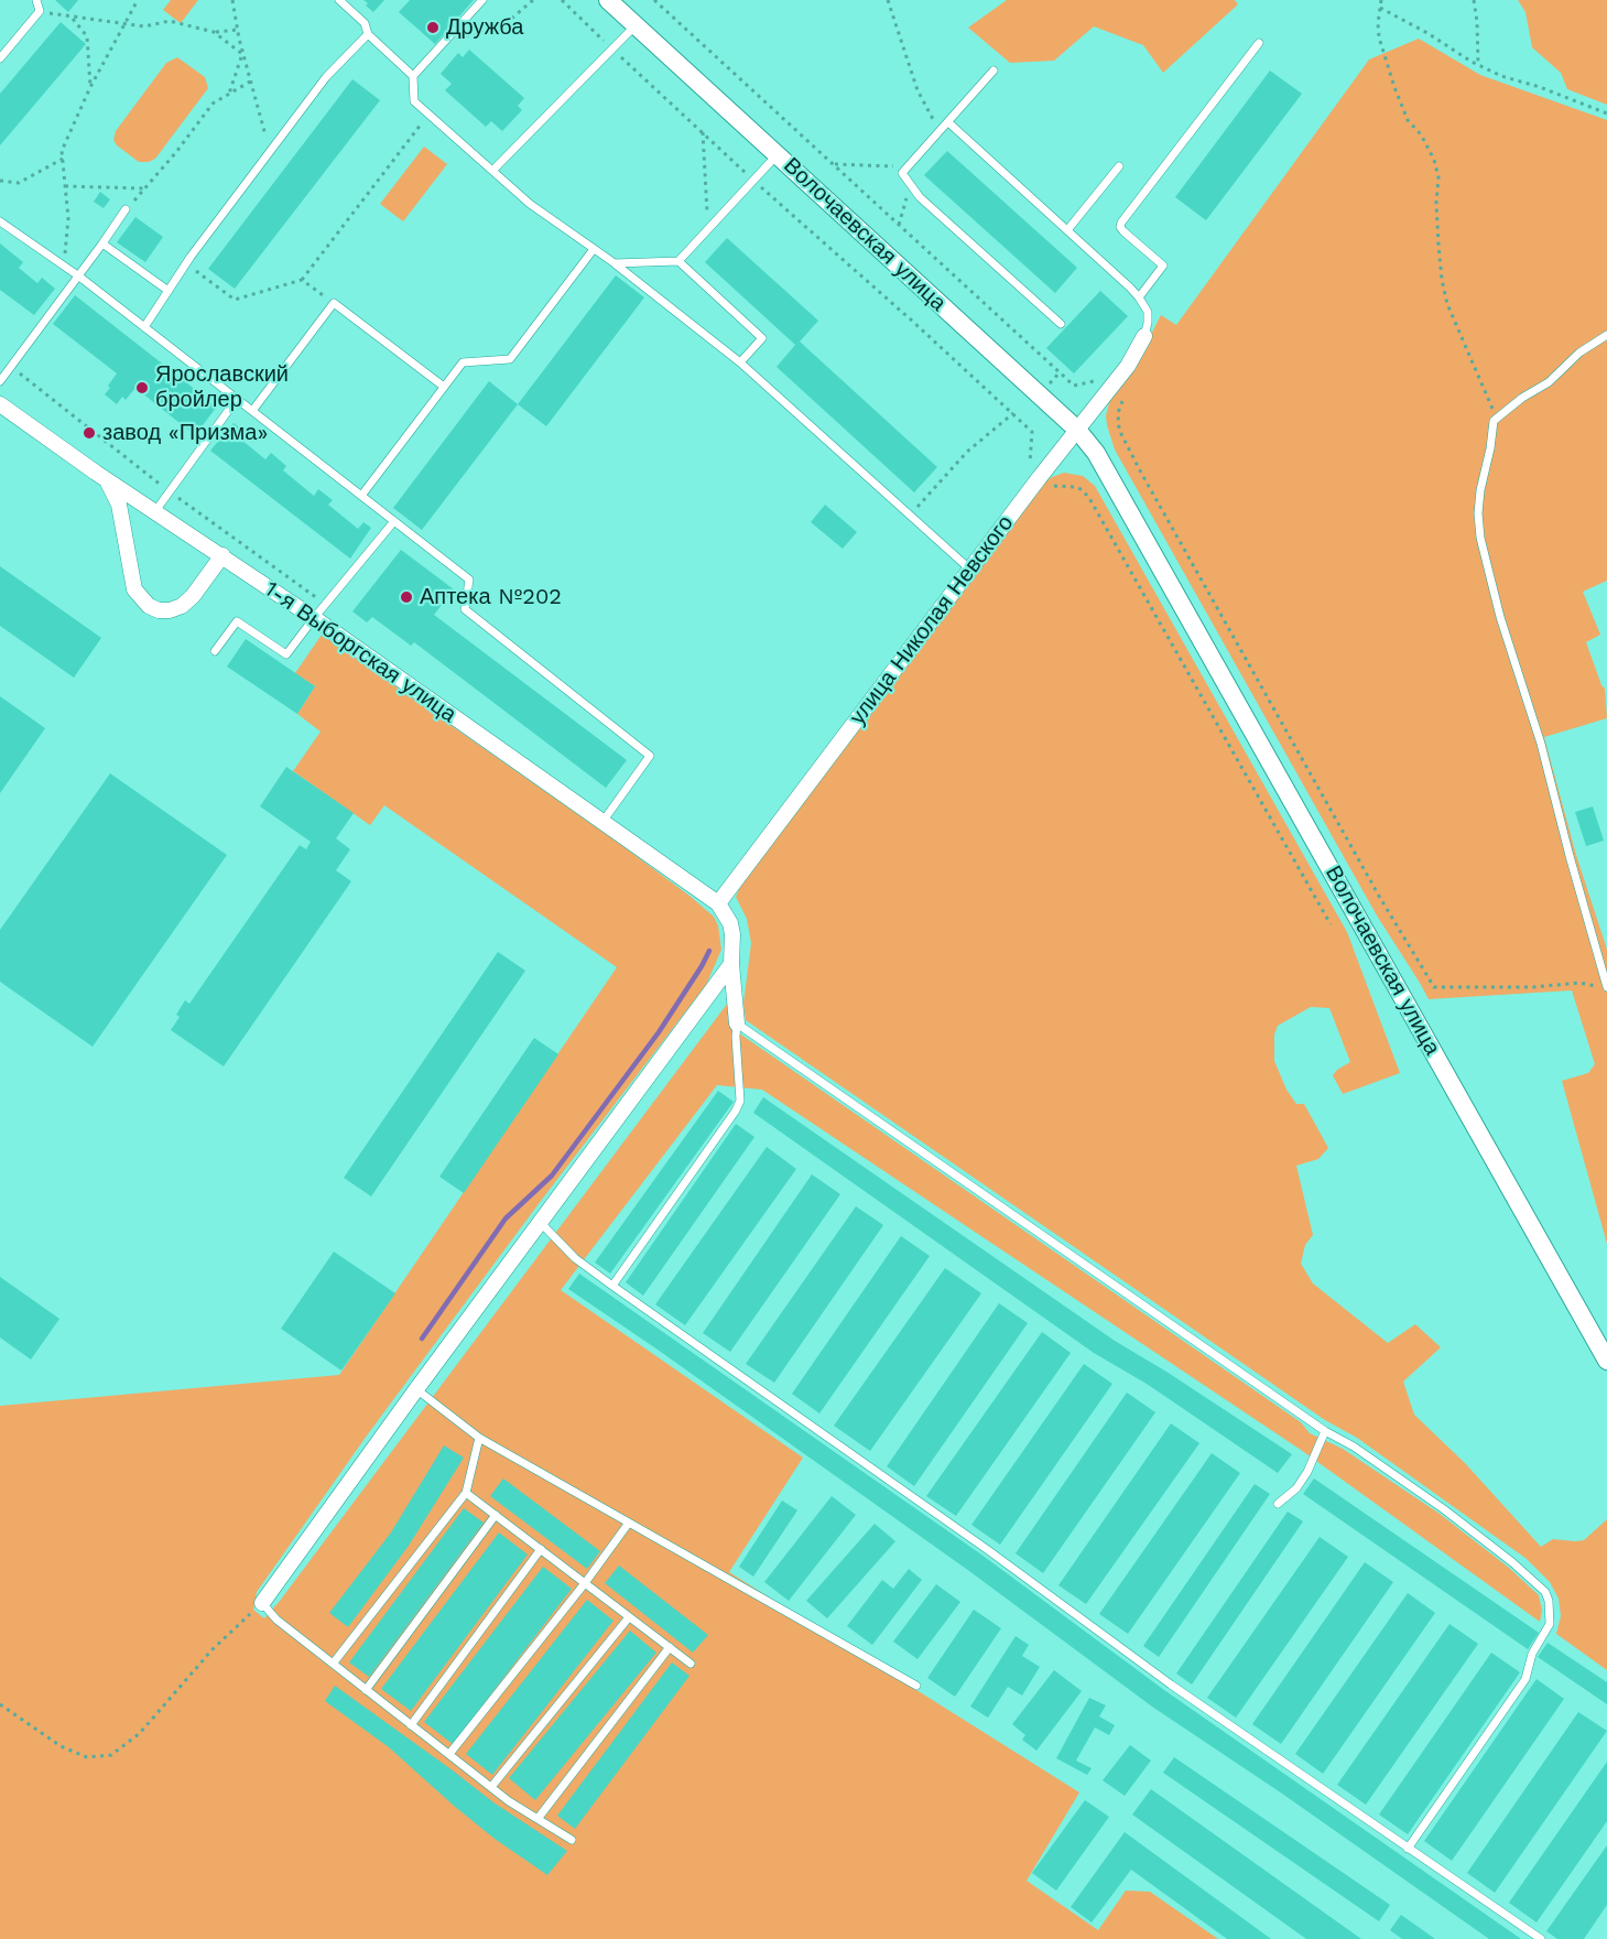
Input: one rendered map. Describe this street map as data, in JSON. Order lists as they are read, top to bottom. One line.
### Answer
{"streets":{"street":["Волочаевская улица","улица Николая Невского","1-я Выборгская улица"]},"crossings":[["Волочаевская улица","улица Николая Невского"],["улица Николая Невского","1-я Выборгская улица"]],"places":["Дружба","Ярославский бройлер","завод «Призма»","Аптека №202"]}
